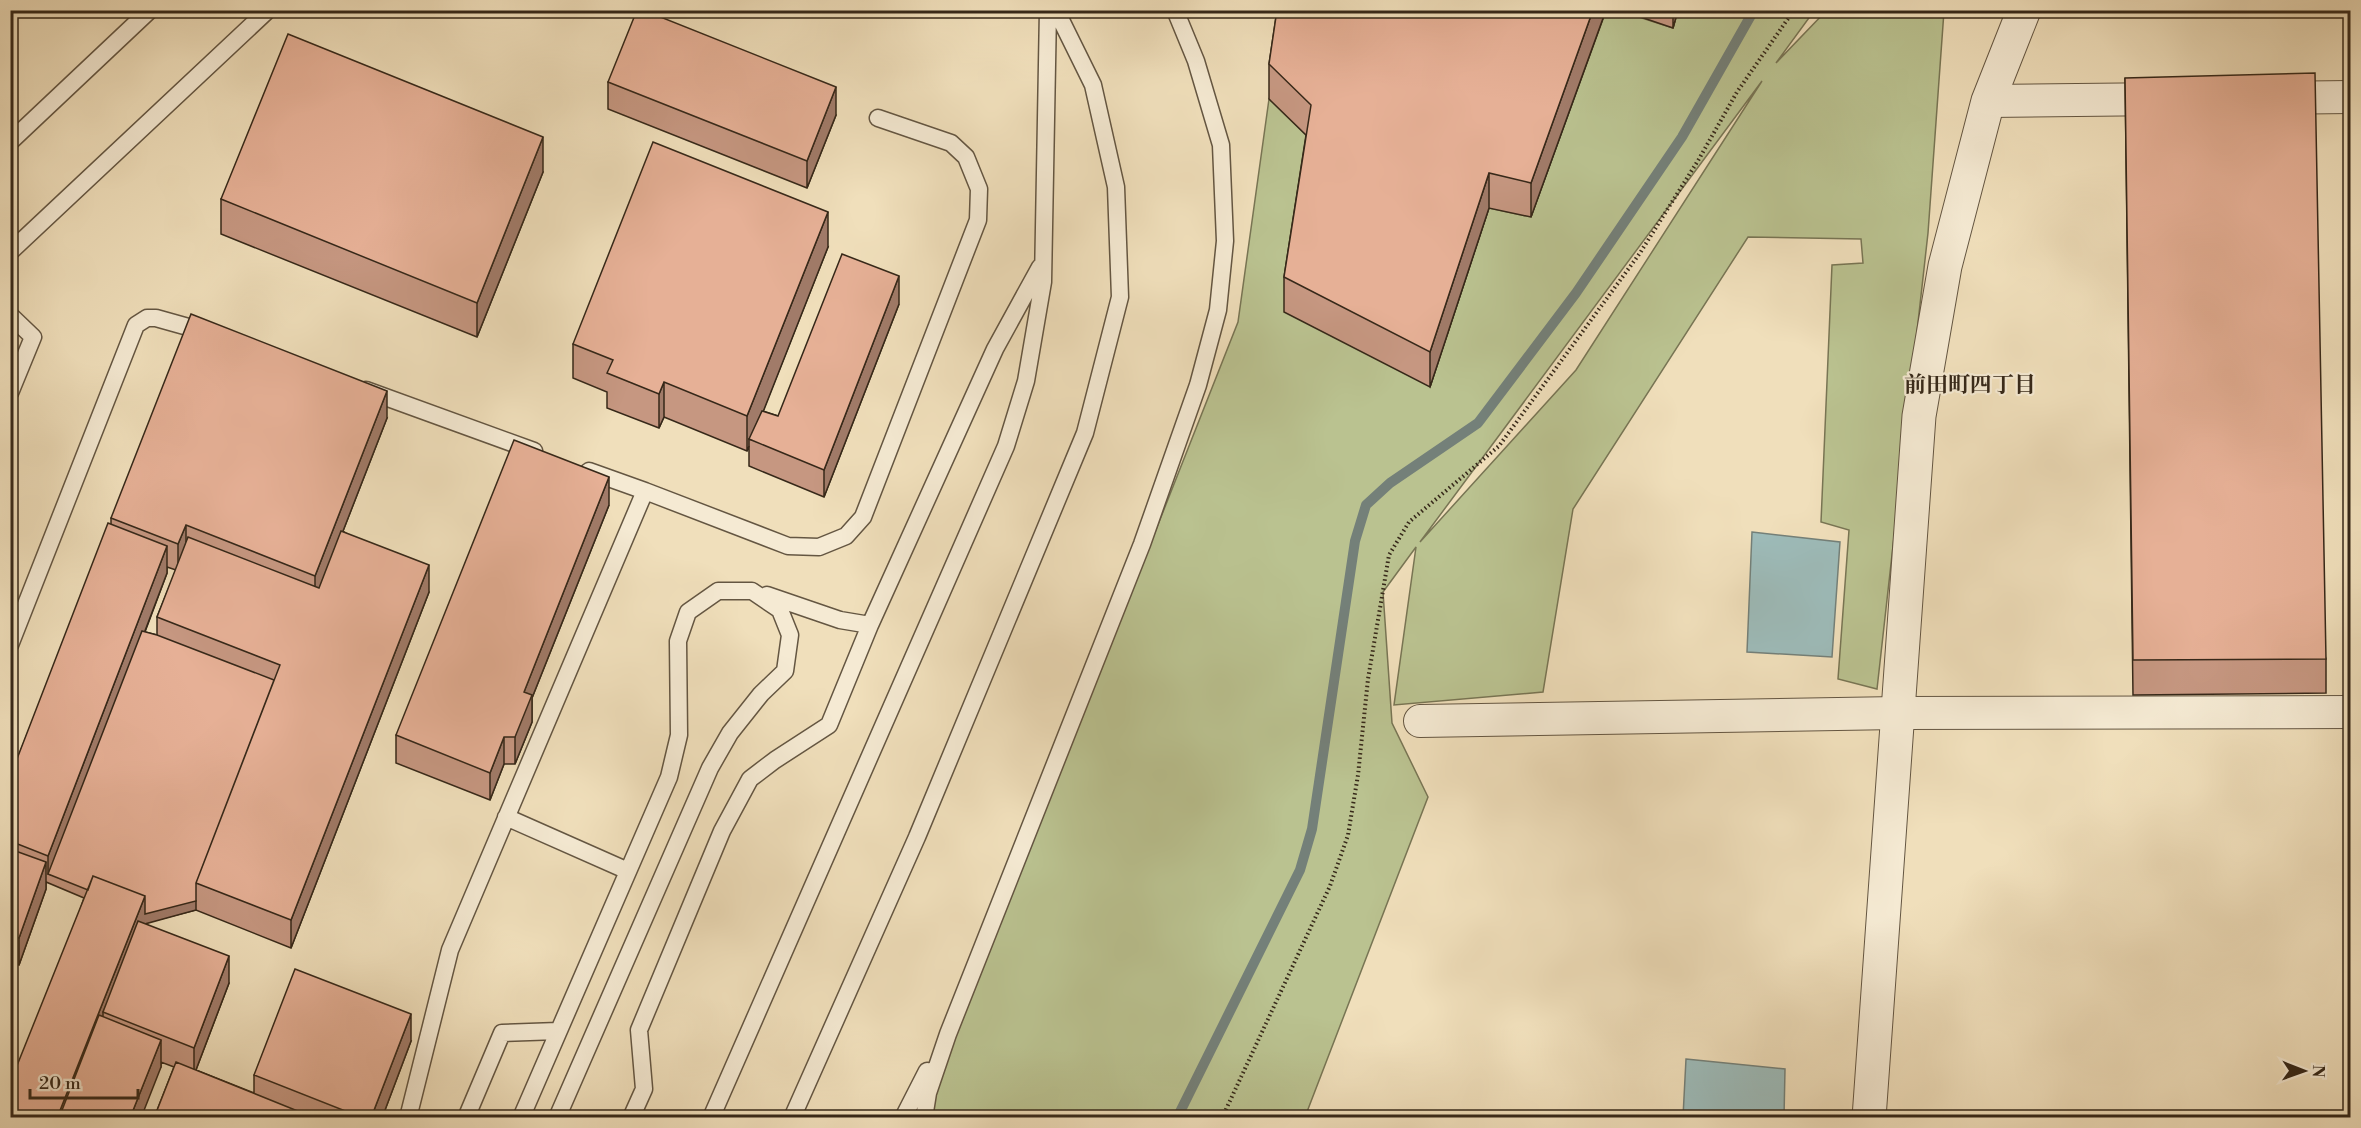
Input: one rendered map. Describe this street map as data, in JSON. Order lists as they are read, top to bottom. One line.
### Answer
{"districts":["前田町四丁目"],"scale_bar":"20 m","north":"right"}
